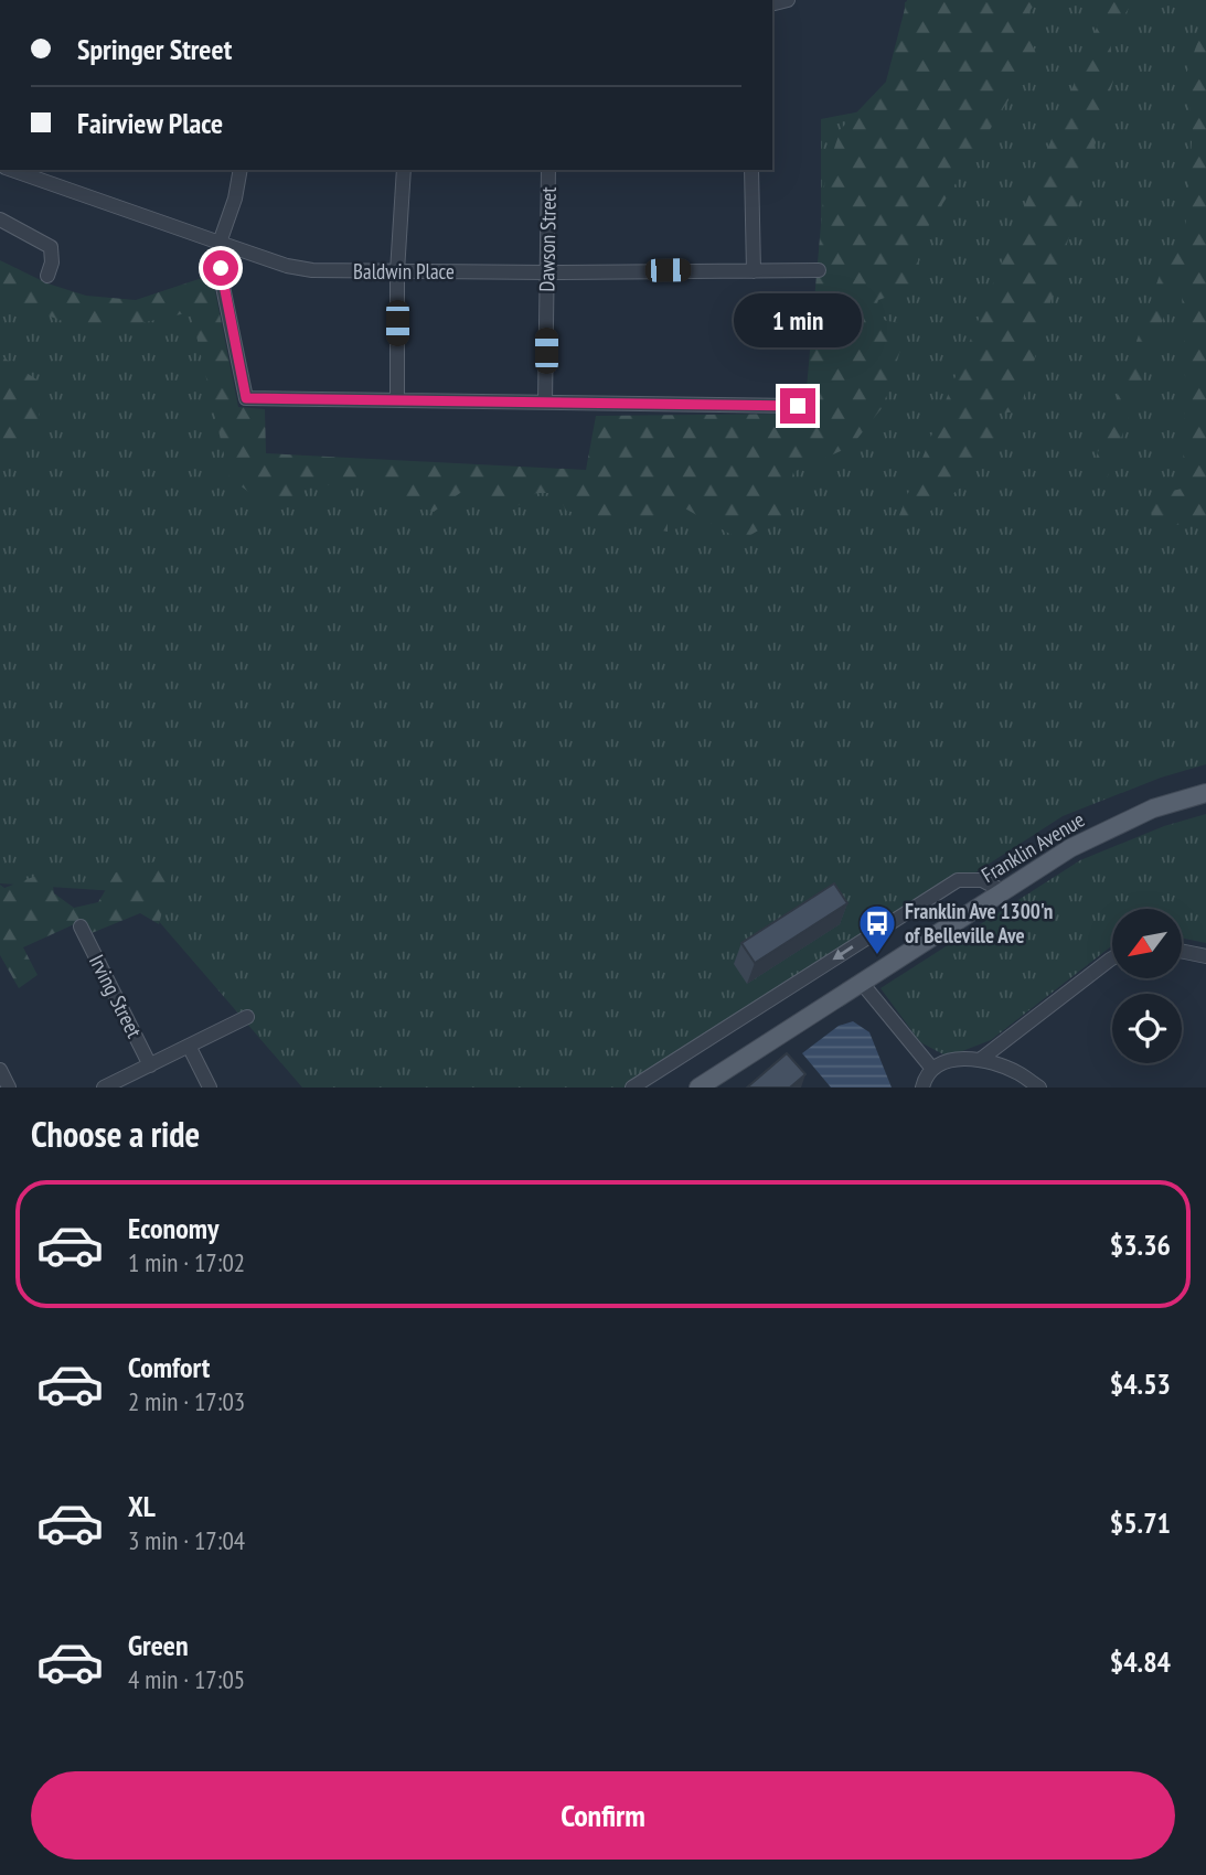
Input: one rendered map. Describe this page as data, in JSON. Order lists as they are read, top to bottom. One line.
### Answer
{"streets":{"main road":["Franklin Avenue"],"street":["Dawson Street","Baldwin Place","Irving Street"]},"crossings":[["Dawson Street","Baldwin Place"]],"places":{"bus stop":["Franklin Ave 1300'n of Belleville Ave"]},"north":"bottom left","page":{"banner":["Springer Street","Fairview Place"],"bubble":"1 min","heading":"Choose a ride","list":[{"name":"Economy","note":"1 min · 17:02","value":"$3.36"},{"name":"Comfort","note":"2 min · 17:03","value":"$4.53"},{"name":"XL","note":"3 min · 17:04","value":"$5.71"},{"name":"Green","note":"4 min · 17:05","value":"$4.84"}],"buttons":"Confirm"}}
